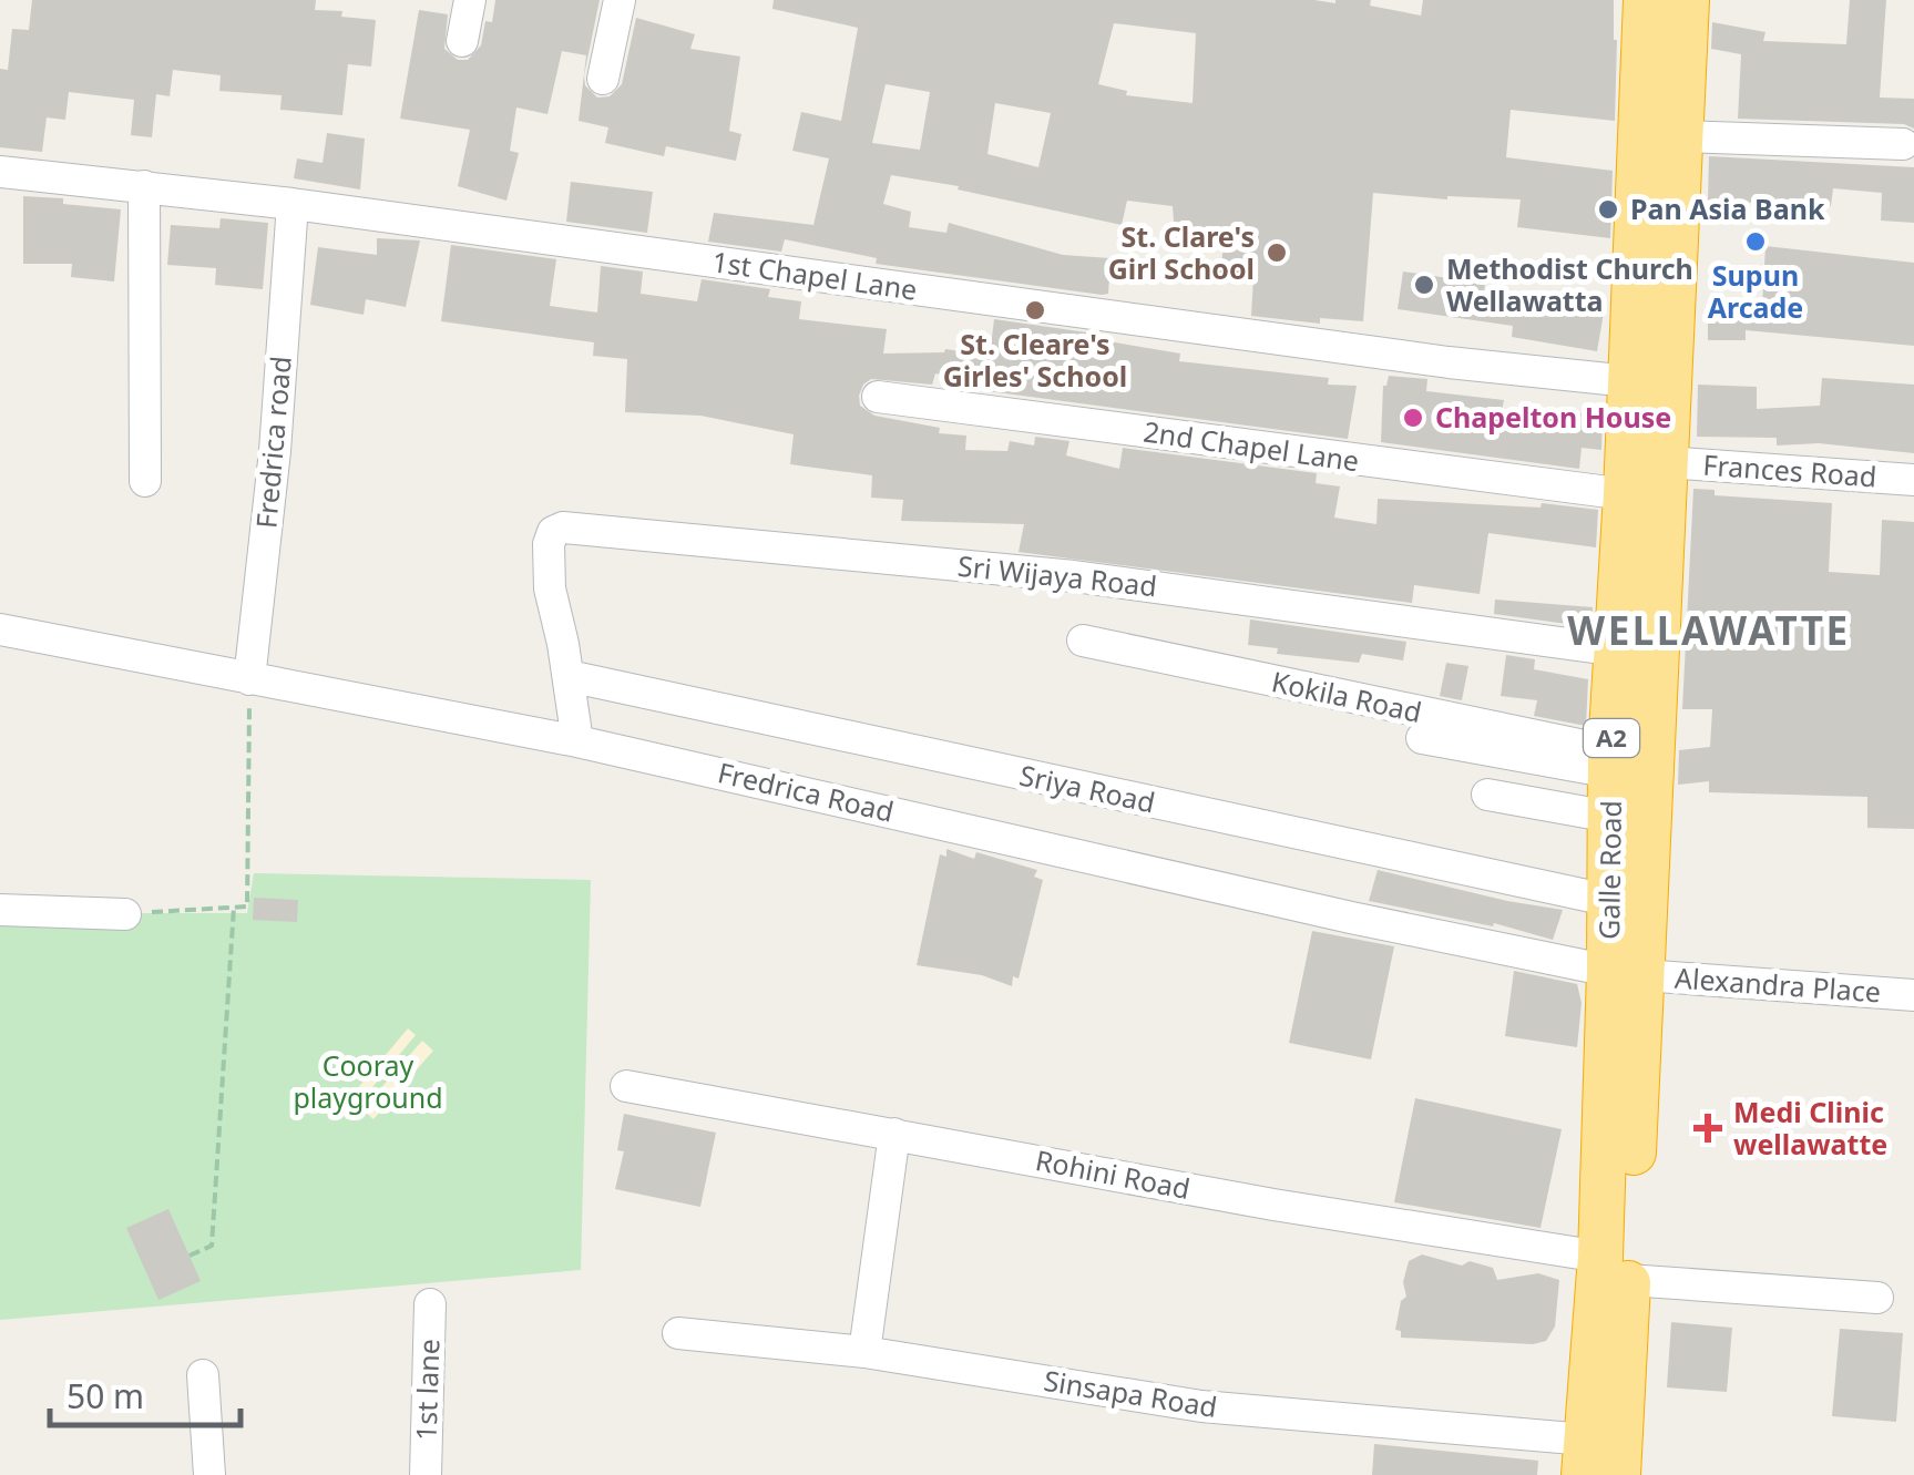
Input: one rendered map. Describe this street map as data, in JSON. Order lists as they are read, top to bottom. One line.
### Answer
{"streets":{"highway":["A2","Galle Road"],"street":["1st Chapel Lane","Fredrica road","2nd Chapel Lane","Frances Road","Sri Wijaya Road","Kokila Road","Sriya Road","Fredrica Road","Alexandra Place","Rohini Road","1st lane","Sinsapa Road"]},"crossings":[["1st Chapel Lane","Fredrica road"],["1st Chapel Lane","Galle Road"],["Fredrica road","Fredrica Road"],["2nd Chapel Lane","Galle Road"],["Frances Road","Galle Road"],["Sri Wijaya Road","Sriya Road"],["Sri Wijaya Road","Galle Road"],["Kokila Road","Galle Road"],["Sriya Road","Galle Road"],["Fredrica Road","Galle Road"],["Fredrica Road","Alexandra Place"],["Galle Road","Alexandra Place"],["Galle Road","Rohini Road"],["Galle Road","Sinsapa Road"]],"districts":["WELLAWATTE"],"parks":["Cooray playground"],"places":{"other":["Pan Asia Bank","Supun Arcade","St. Clare's Girl School","Methodist Church Wellawatta","St. Cleare's Girles' School","Chapelton House"],"health":["Medi Clinic wellawatte"]},"scale_bar":"50 m"}
